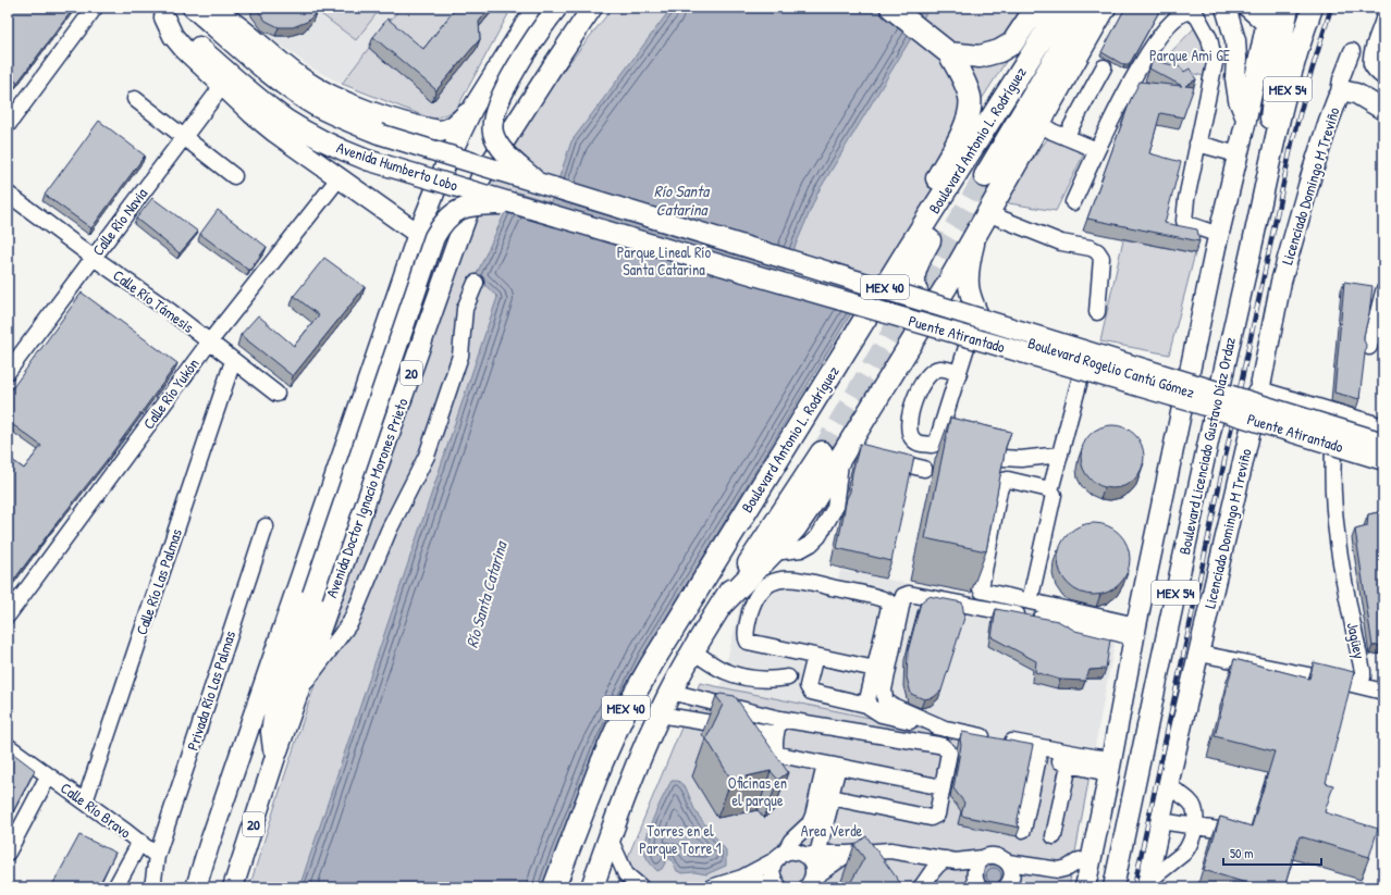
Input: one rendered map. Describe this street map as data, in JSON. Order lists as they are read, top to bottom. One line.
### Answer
{"streets":{"highway":["Boulevard Antonio L. Rodríguez","MEX 40"],"main road":["MEX 54","Avenida Humberto Lobo","Licenciado Domingo M Treviño","Puente Atirantado","Boulevard Rogelio Cantú Gómez","20","Boulevard Licenciado Gustavo Díaz Ordaz","Avenida Doctor Ignacio Morones Prieto"],"street":["Calle Río Navia","Calle Río Támesis","Calle Río Yukón","Calle Río Las Palmas","Jagüey","Privada Río Las Palmas","Calle Río Bravo"]},"crossings":[["Avenida Humberto Lobo","Calle Río Navia"],["Avenida Humberto Lobo","Puente Atirantado"],["Licenciado Domingo M Treviño","Boulevard Rogelio Cantú Gómez"],["Licenciado Domingo M Treviño","Jagüey"],["Calle Río Navia","Calle Río Támesis"],["Calle Río Támesis","Calle Río Yukón"],["Calle Río Támesis","Calle Río Las Palmas"],["Boulevard Rogelio Cantú Gómez","Boulevard Licenciado Gustavo Díaz Ordaz"],["Boulevard Rogelio Cantú Gómez","Jagüey"],["Calle Río Las Palmas","Calle Río Bravo"],["Privada Río Las Palmas","Calle Río Bravo"]],"water":["Río Santa Catarina"],"parks":["Parque Ami GE","Parque Lineal Río Santa Catarina","Oficinas en el parque","Torres en el Parque Torre 1","Area Verde"],"scale_bar":"50 m"}
